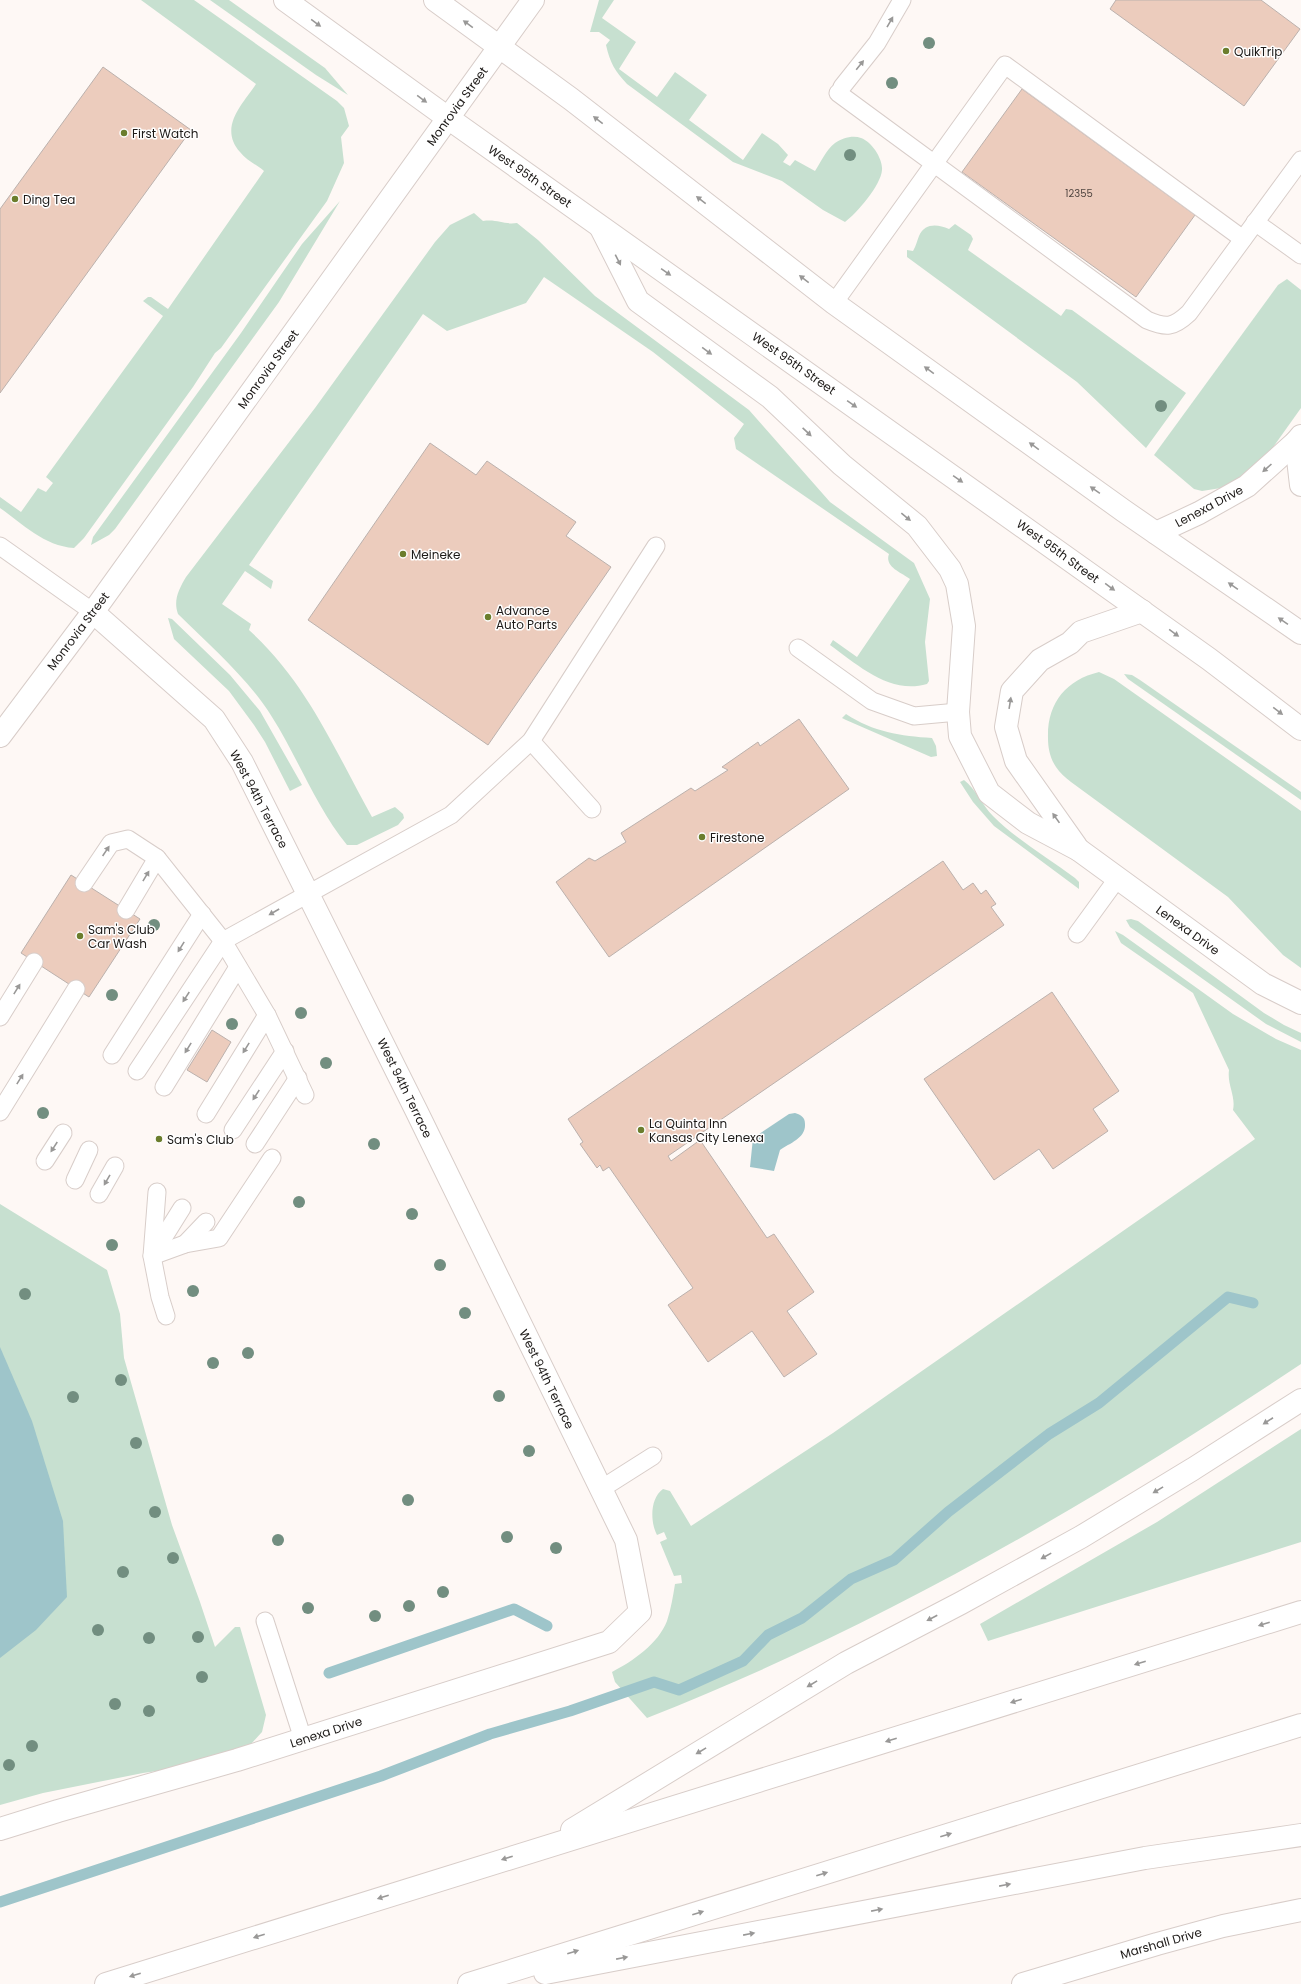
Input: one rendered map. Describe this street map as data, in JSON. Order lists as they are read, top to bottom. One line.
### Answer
{"streets":{"main road":["Monrovia Street","West 95th Street","Lenexa Drive","West 94th Terrace","Marshall Drive"]},"crossings":[["Monrovia Street","West 95th Street"],["Monrovia Street","West 94th Terrace"],["Lenexa Drive","West 94th Terrace"]],"places":["QuikTrip","First Watch","Ding Tea","Meineke","Advance Auto Parts","Firestone","Sam's Club Car Wash","La Quinta Inn Kansas City Lenexa","Sam's Club"],"house_numbers":["12355"]}
